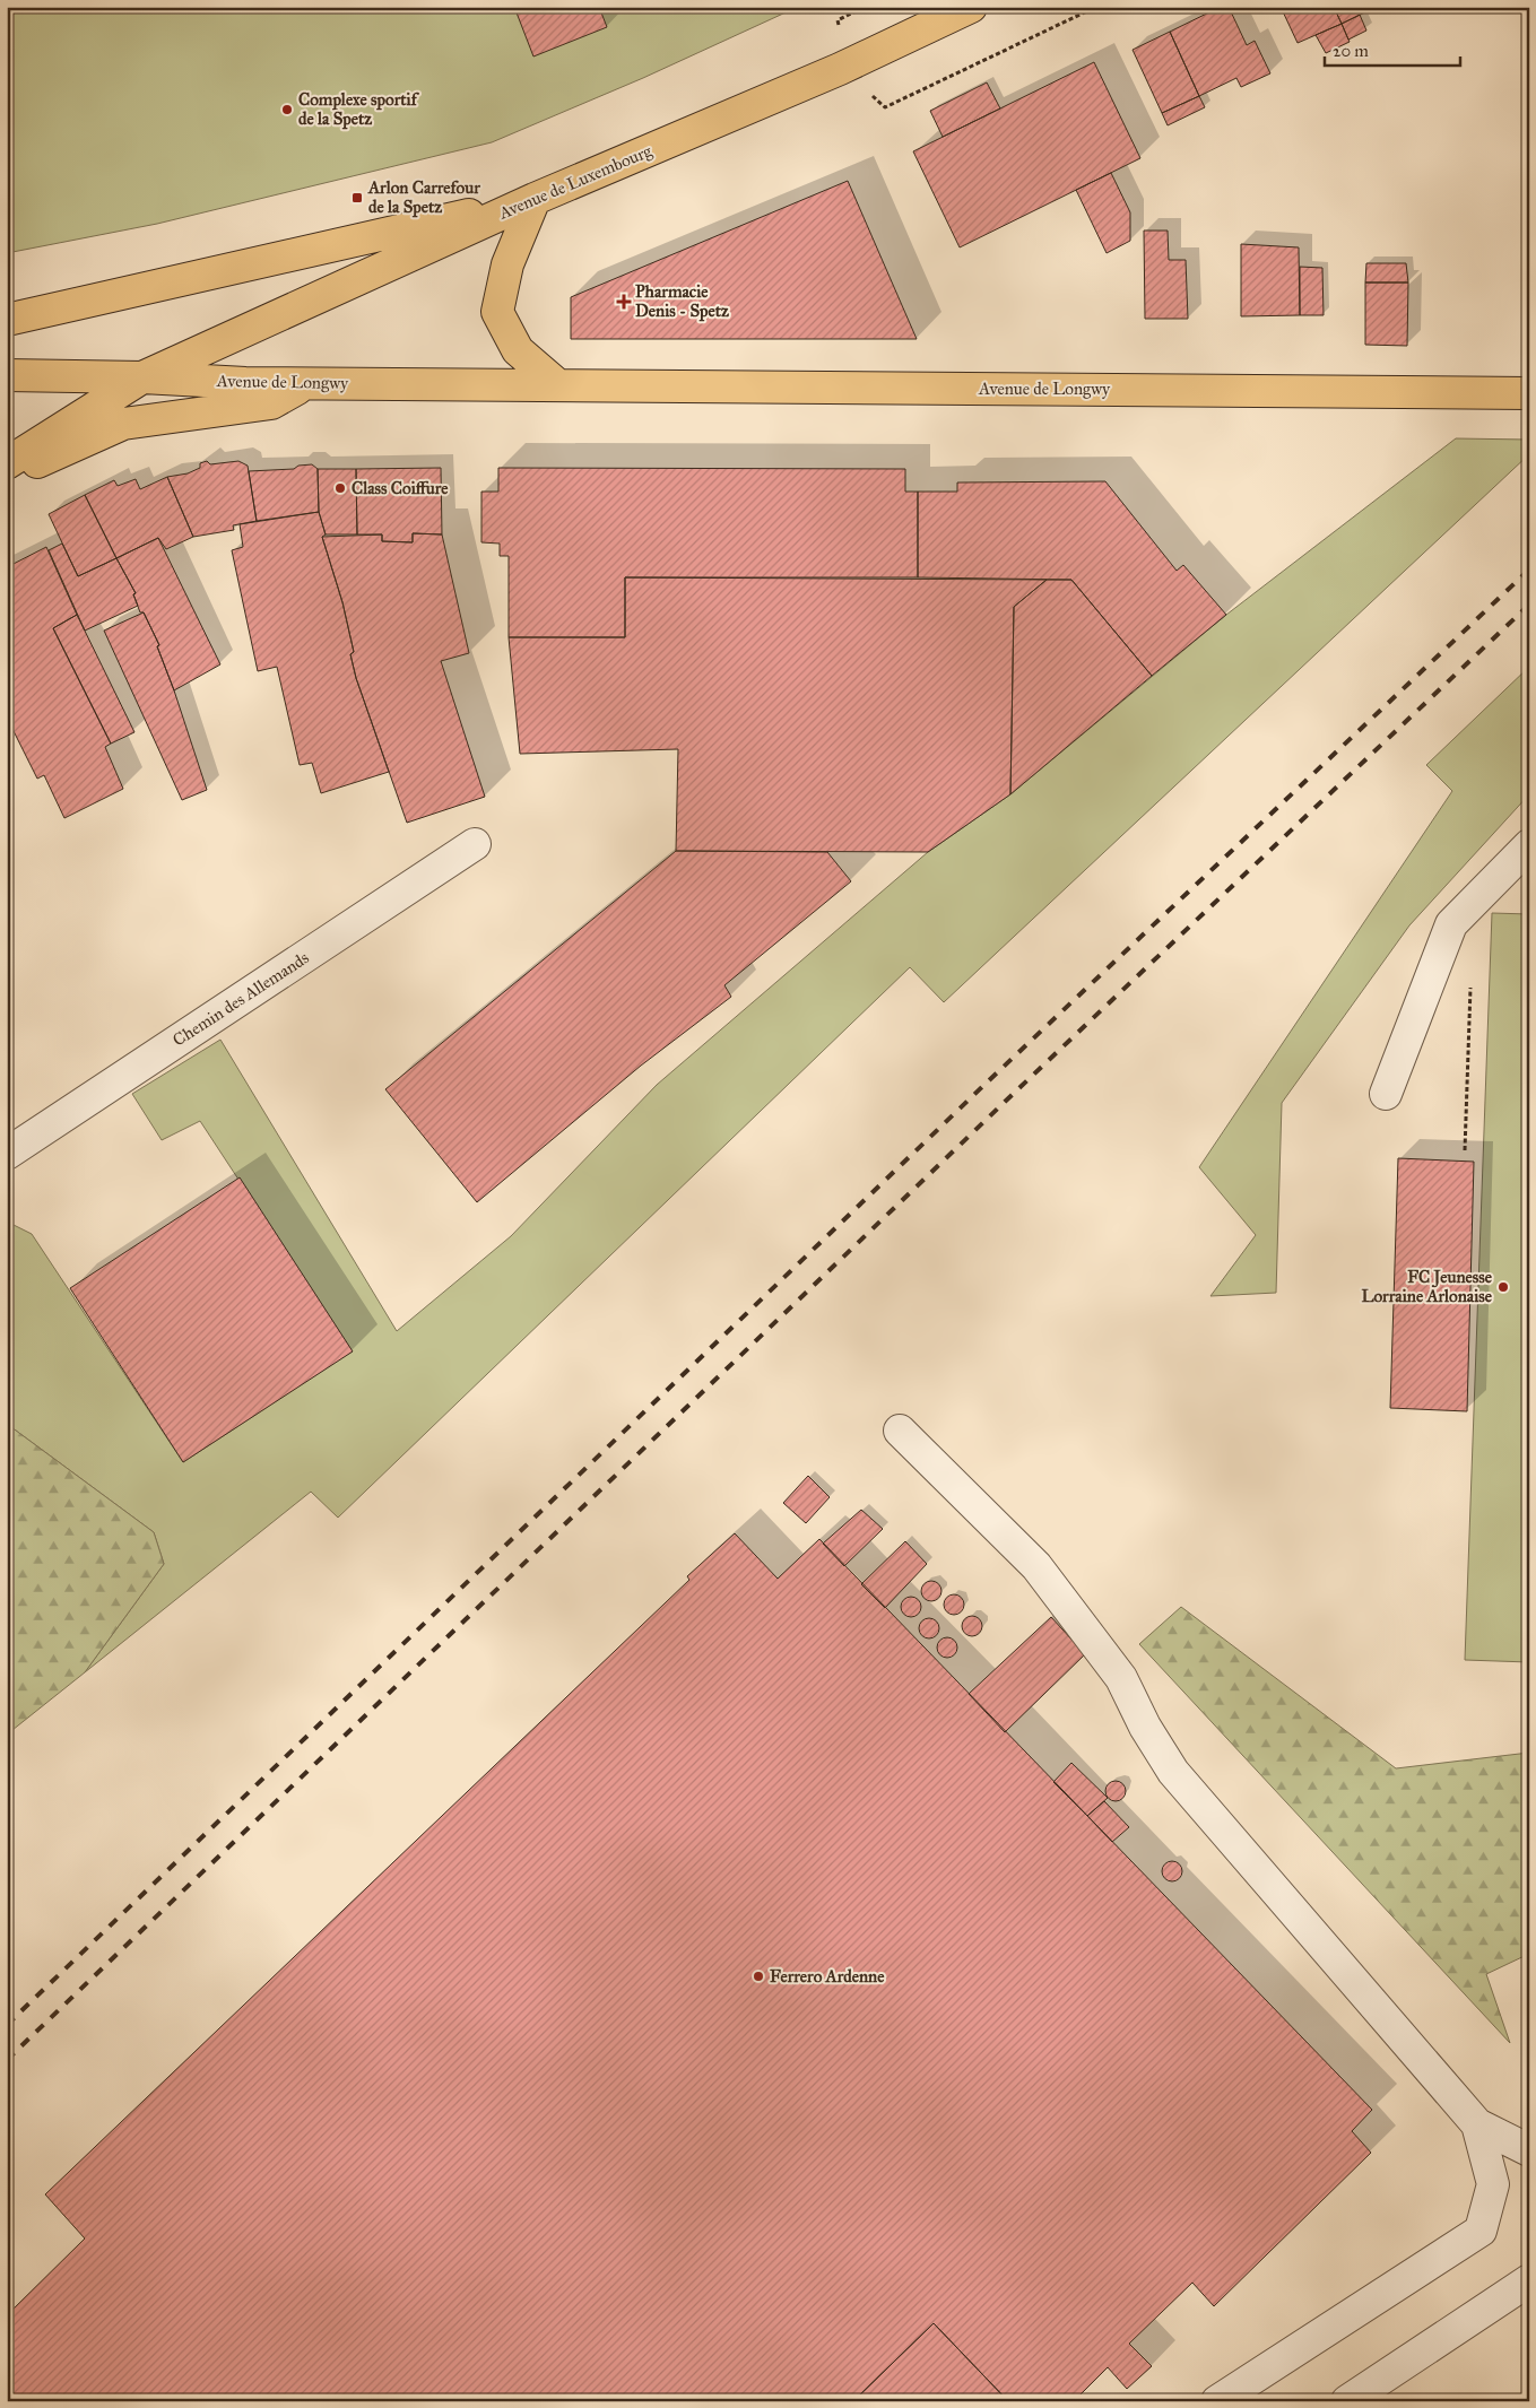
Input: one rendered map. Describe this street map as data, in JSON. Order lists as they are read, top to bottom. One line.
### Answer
{"streets":{"main road":["Avenue de Luxembourg","Avenue de Longwy"],"street":["Chemin des Allemands"]},"crossings":[["Avenue de Luxembourg","Avenue de Longwy"]],"places":{"other":["Complexe sportif de la Spetz","Class Coiffure","FC Jeunesse Lorraine Arlonaise","Ferrero Ardenne"],"transit":["Arlon Carrefour de la Spetz"],"health":["Pharmacie Denis - Spetz"]},"scale_bar":"20 m"}
